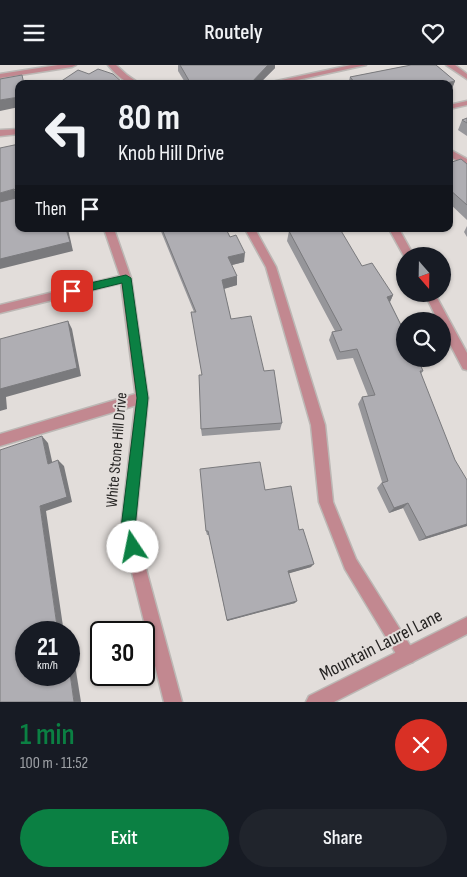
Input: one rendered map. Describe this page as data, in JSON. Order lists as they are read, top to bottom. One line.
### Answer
{"streets":{"street":["White Stone Hill Drive","Mountain Laurel Lane"]},"north":"bottom","page":{"header":"Routely","turn":["80 m","Knob Hill Drive"],"then":"Then","speed":"21 km/h","limit":"30","heading":["1 min","100 m · 11:52"],"buttons":["Exit","Share"]}}
